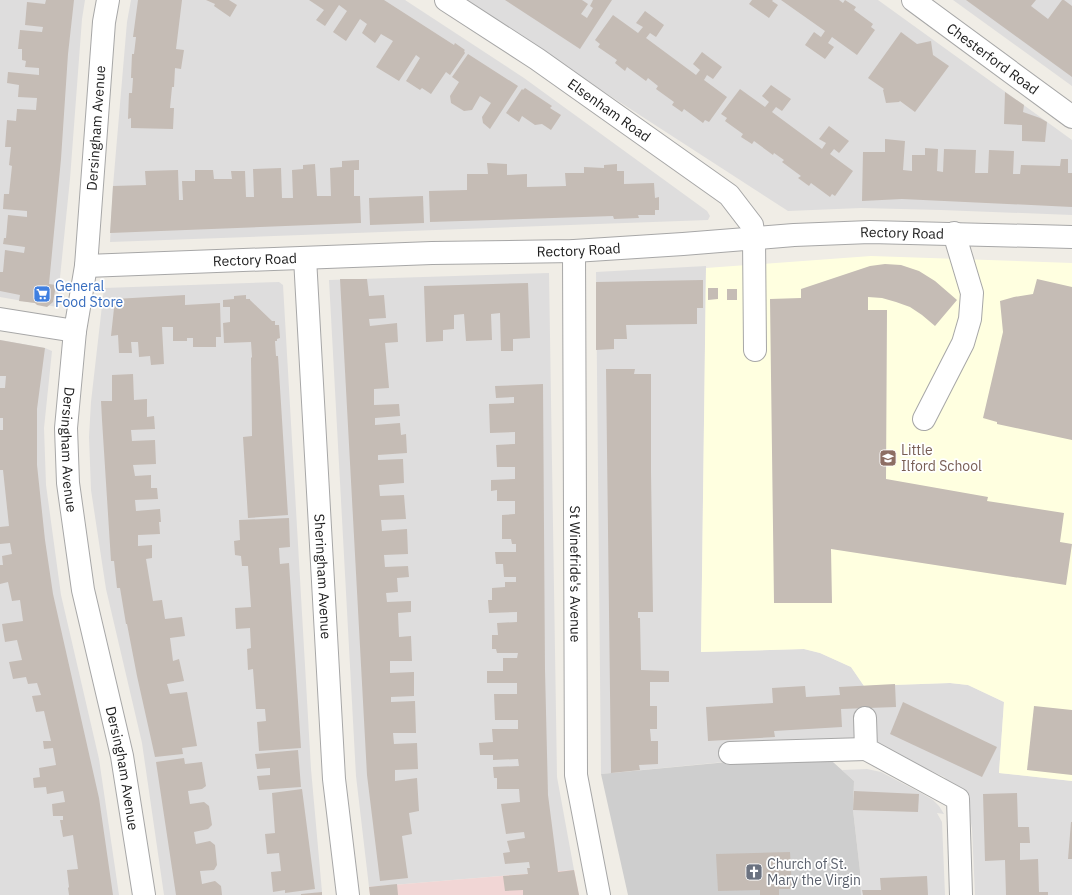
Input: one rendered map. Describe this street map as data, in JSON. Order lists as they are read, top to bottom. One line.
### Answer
{"streets":{"street":["Chesterford Road","Elsenham Road","Dersingham Avenue","Rectory Road","St Winefride's Avenue","Sheringham Avenue"]},"crossings":[["Elsenham Road","Rectory Road"],["Dersingham Avenue","Rectory Road"],["Rectory Road","St Winefride's Avenue"],["Rectory Road","Sheringham Avenue"]],"places":{"supermarket":["General Food Store"],"school or university":["Little Ilford School"],"church":["Church of St. Mary the Virgin"]}}
